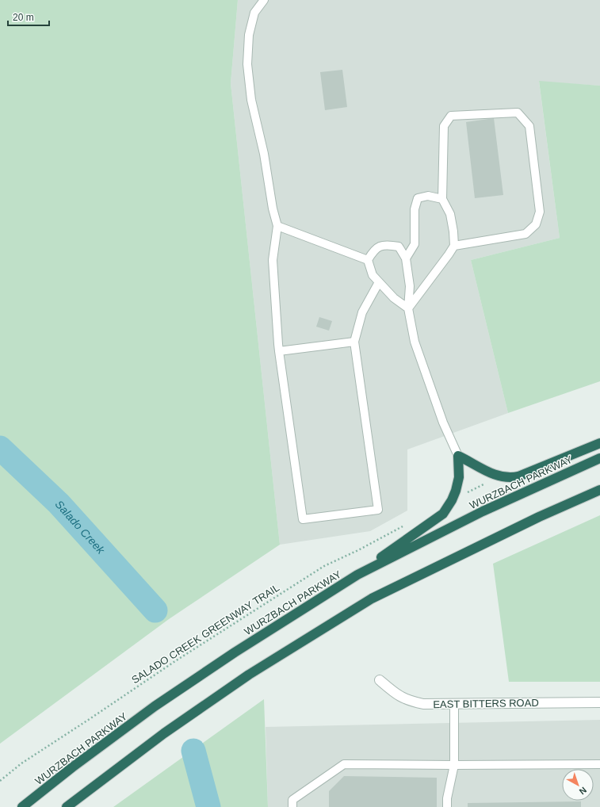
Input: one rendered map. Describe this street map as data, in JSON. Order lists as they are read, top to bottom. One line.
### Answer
{"streets":{"highway":["WURZBACH PARKWAY"],"street":["EAST BITTERS ROAD"],"path":["SALADO CREEK GREENWAY TRAIL"]},"water":["Salado Creek"],"scale_bar":"20 m","north":"bottom right"}
